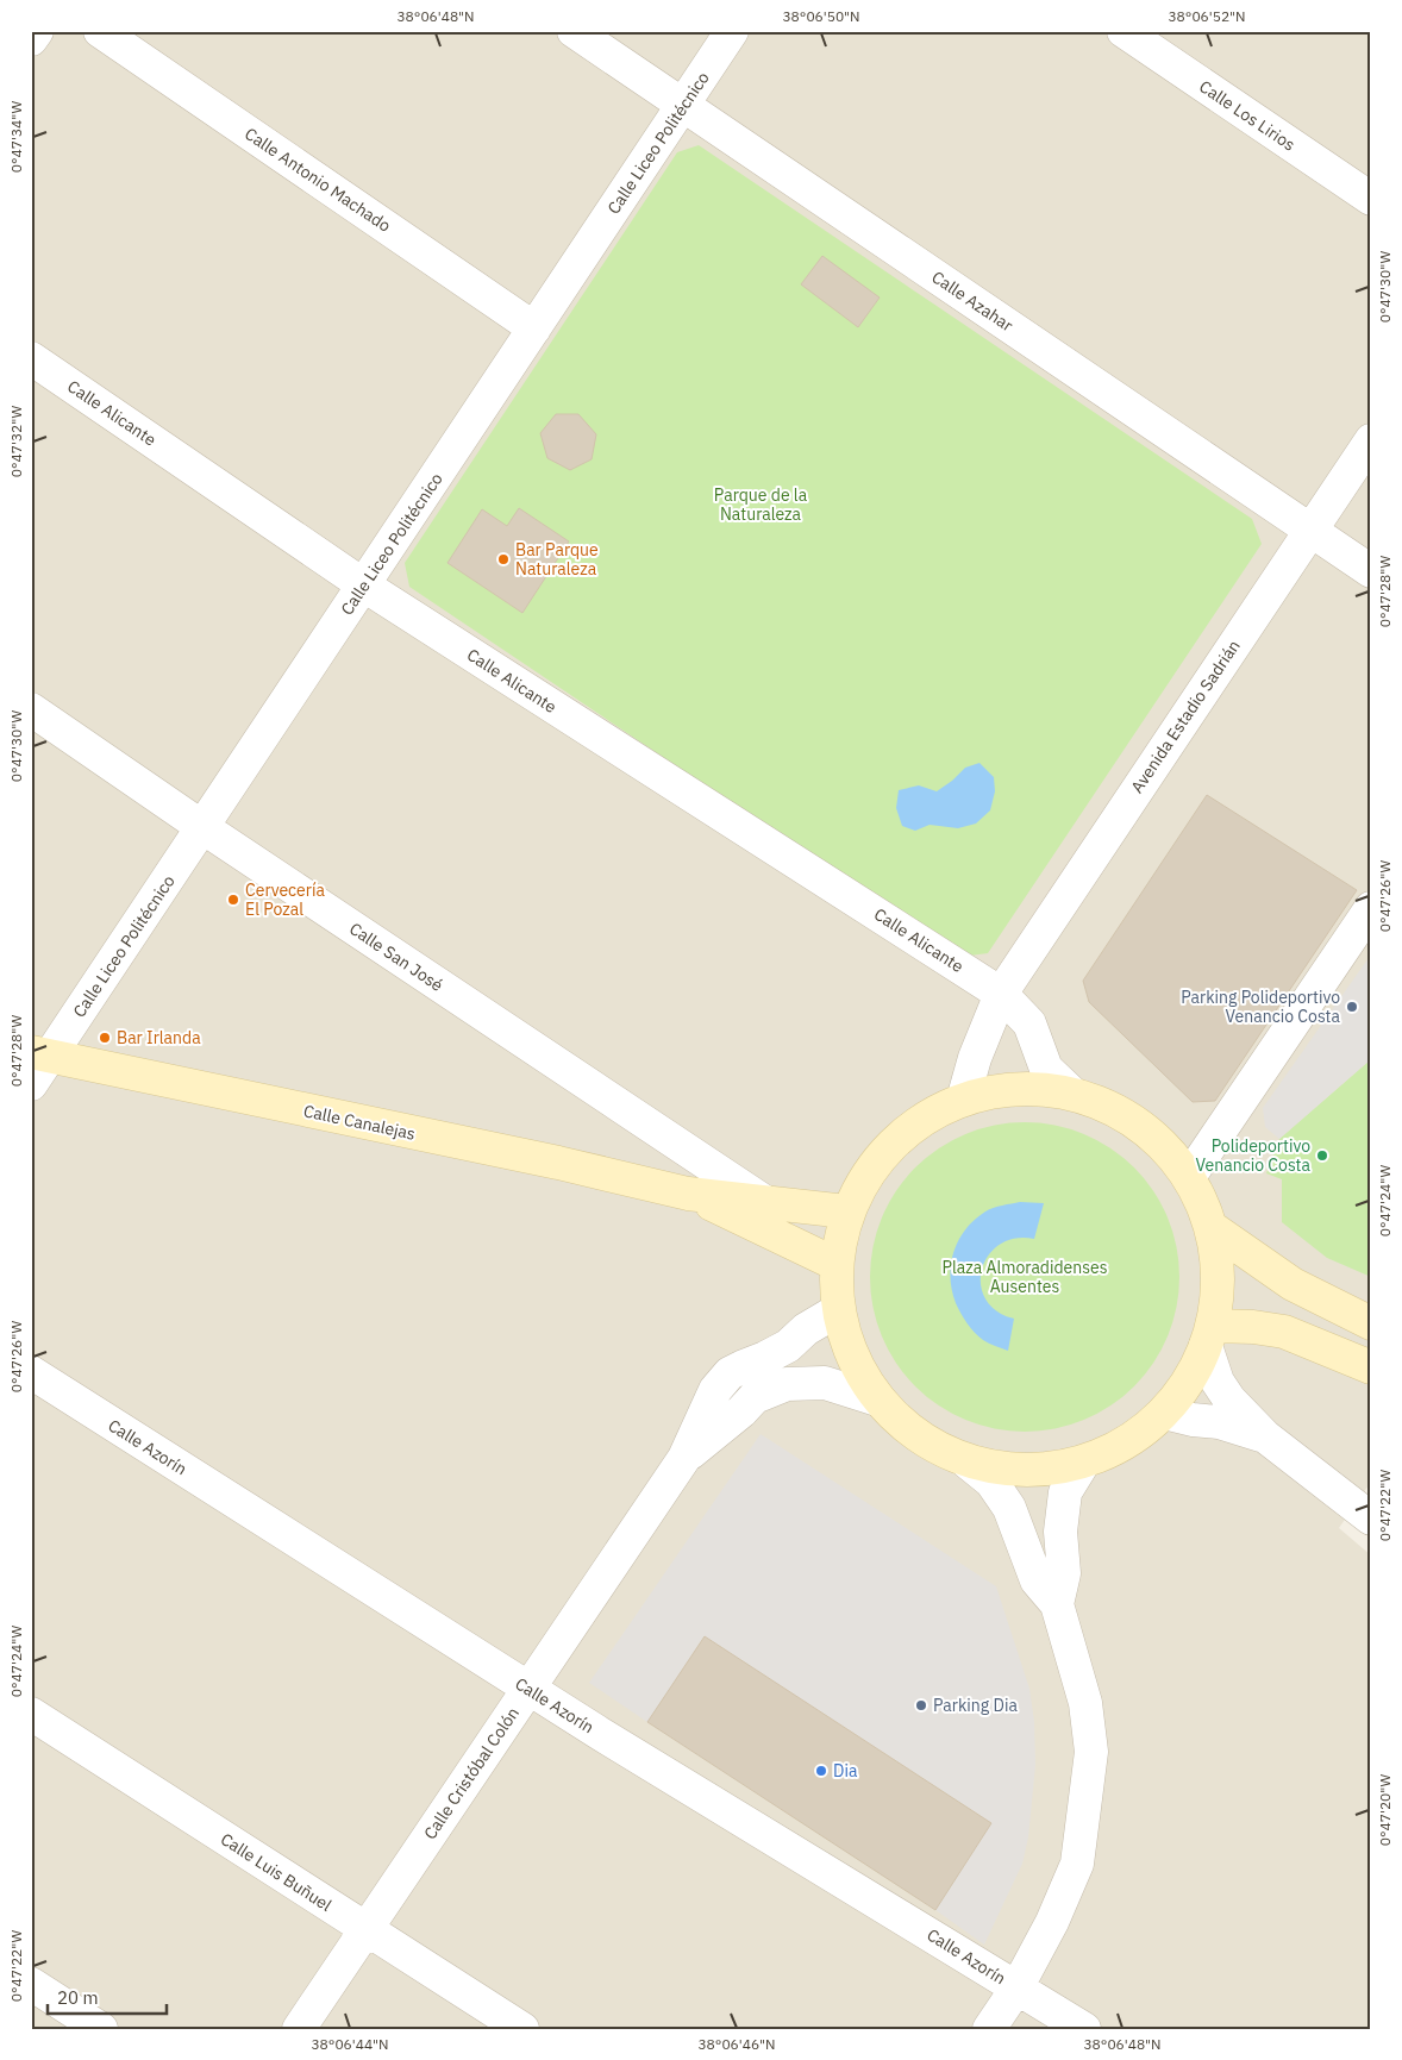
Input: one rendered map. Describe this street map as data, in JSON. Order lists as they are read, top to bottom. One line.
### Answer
{"streets":{"main road":["Calle Canalejas"],"street":["Calle Los Lirios","Calle Liceo Politécnico","Calle Antonio Machado","Calle Azahar","Calle Alicante","Avenida Estadio Sadrián","Calle San José","Calle Azorín","Calle Cristóbal Colón","Calle Luis Buñuel"]},"crossings":[["Calle Liceo Politécnico","Calle Antonio Machado"],["Calle Liceo Politécnico","Calle Azahar"],["Calle Liceo Politécnico","Calle Alicante"],["Calle Liceo Politécnico","Calle San José"],["Calle Liceo Politécnico","Calle Canalejas"],["Calle Azahar","Avenida Estadio Sadrián"],["Calle Alicante","Avenida Estadio Sadrián"],["Calle San José","Calle Canalejas"],["Calle Azorín","Calle Cristóbal Colón"],["Calle Cristóbal Colón","Calle Luis Buñuel"]],"parks":["Parque de la Naturaleza","Plaza Almoradidenses Ausentes"],"places":["Bar Parque Naturaleza","Cervecería El Pozal","Parking Polideportivo Venancio Costa","Bar Irlanda","Polideportivo Venancio Costa","Parking Dia","Dia"],"scale_bar":"20 m","coordinates":["38°06'48\"N","38°06'50\"N","38°06'52\"N","0°47'34\"W","0°47'30\"W","0°47'32\"W","0°47'28\"W","0°47'26\"W","0°47'24\"W","0°47'22\"W","0°47'20\"W","38°06'44\"N","38°06'46\"N"]}
